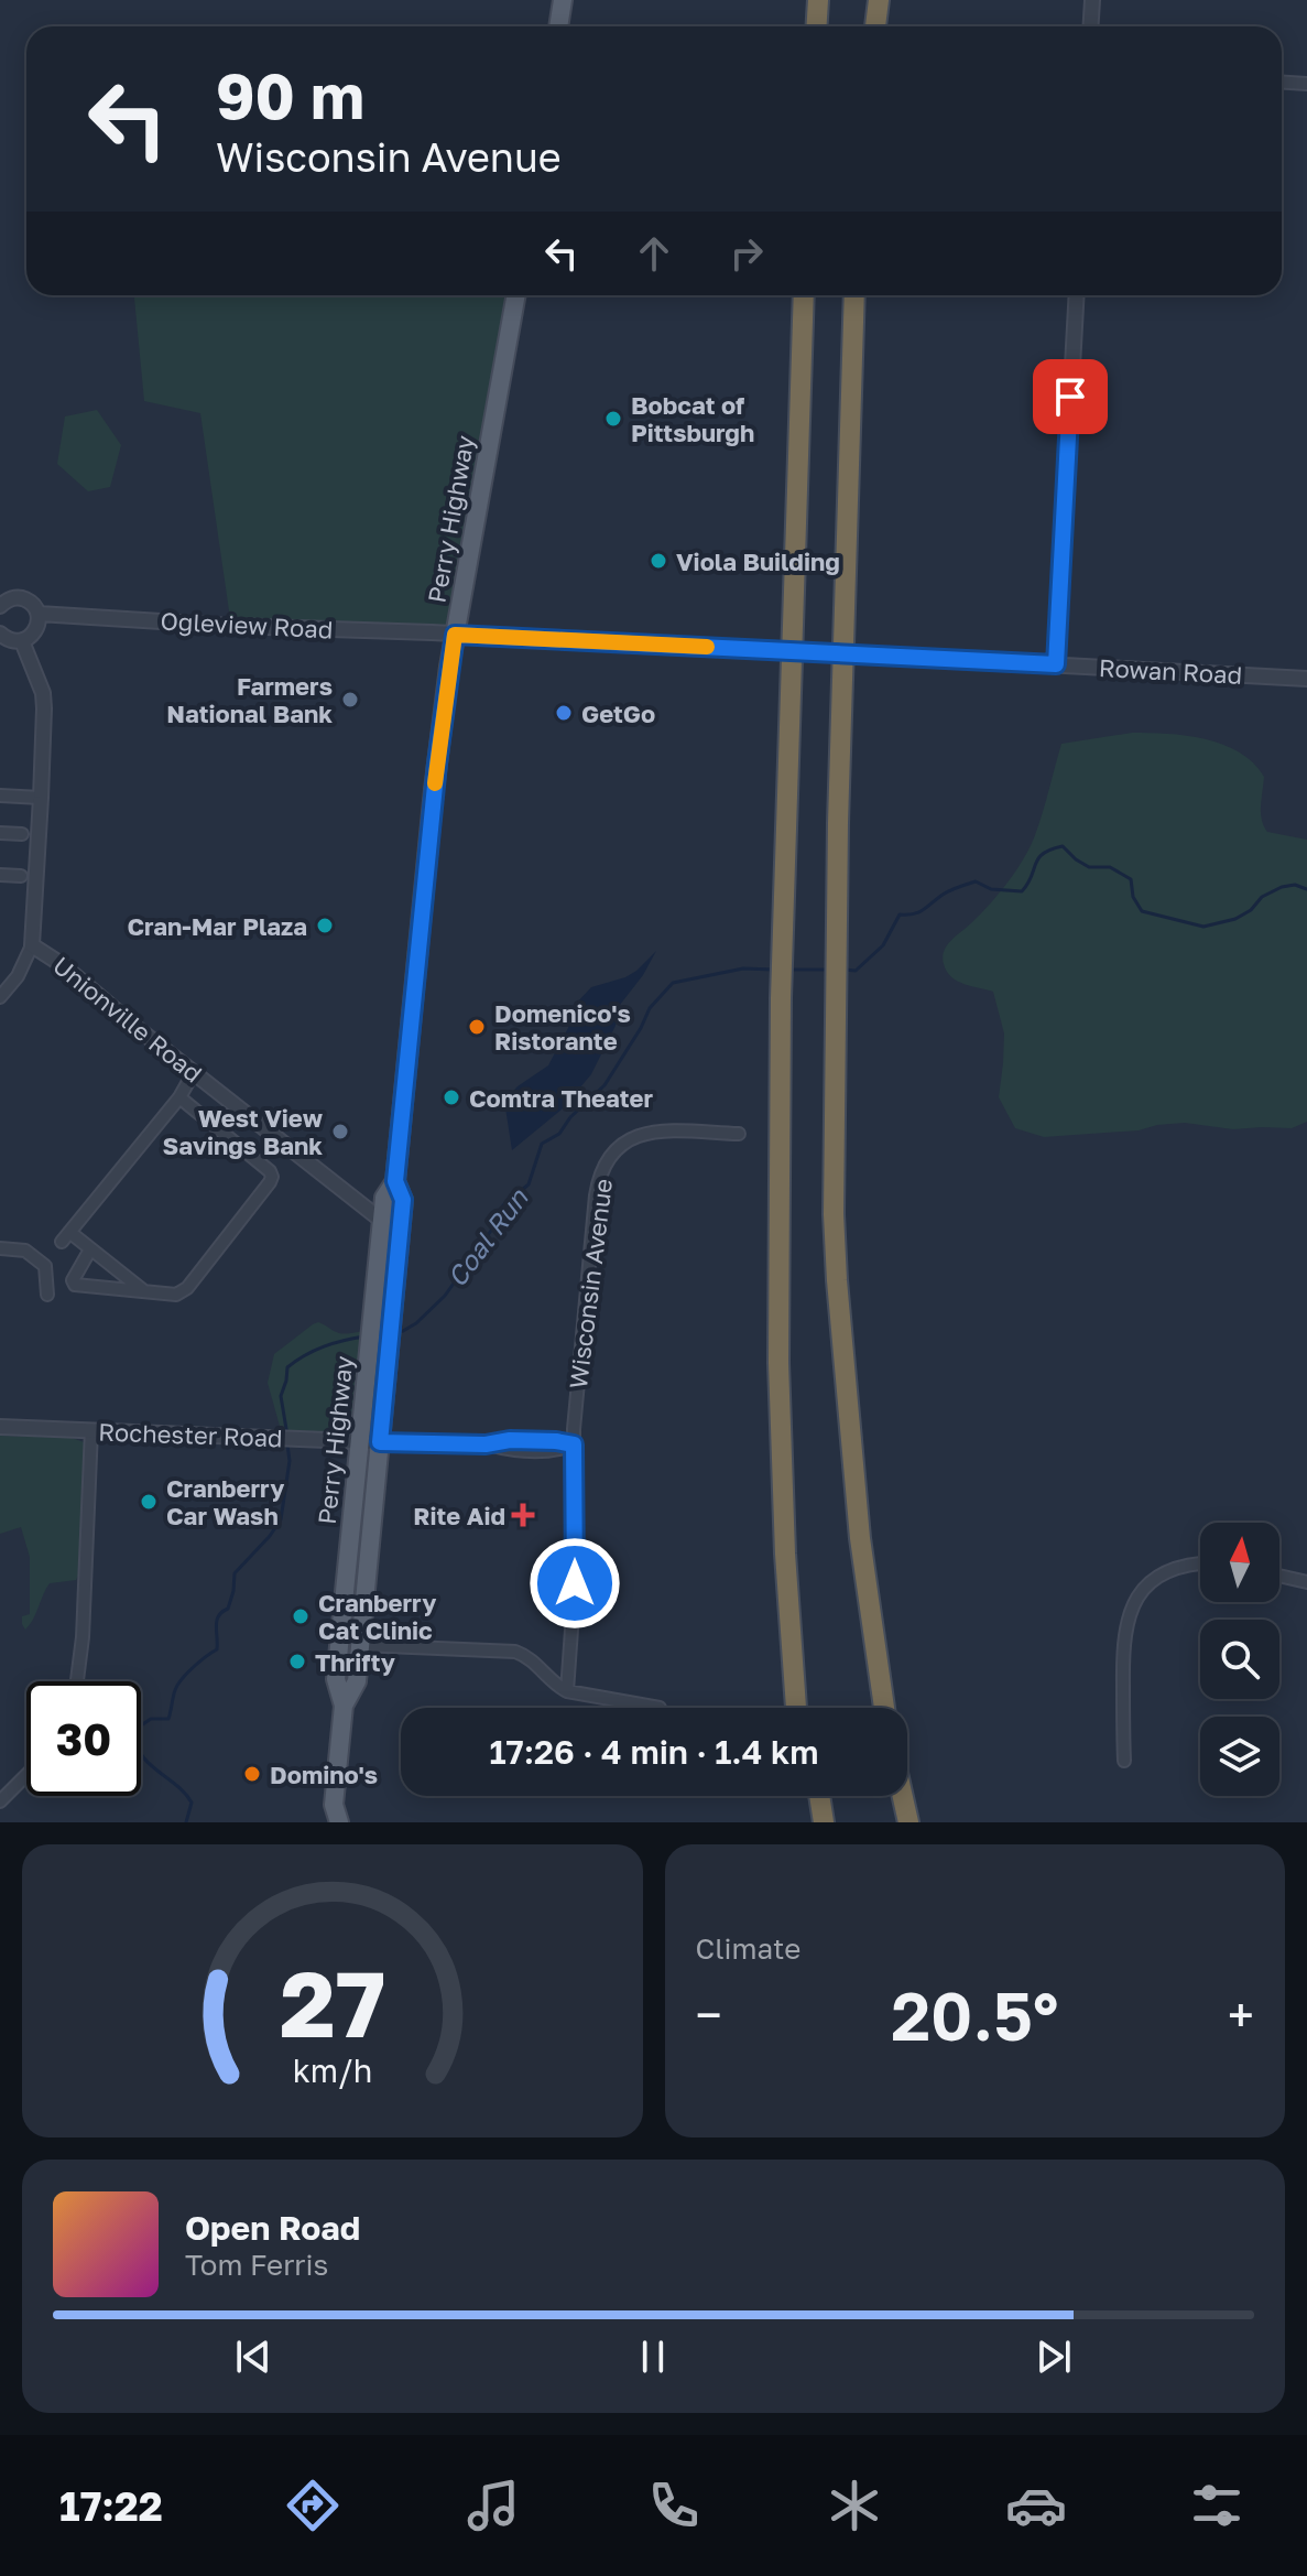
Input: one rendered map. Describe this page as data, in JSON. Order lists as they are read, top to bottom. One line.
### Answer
{"streets":{"main road":["Perry Highway"],"street":["Ogleview Road","Rowan Road","Unionville Road","Wisconsin Avenue","Rochester Road"]},"crossings":[["Perry Highway","Ogleview Road"],["Perry Highway","Rowan Road"],["Perry Highway","Unionville Road"],["Perry Highway","Rochester Road"],["Ogleview Road","Rowan Road"]],"water":["Coal Run"],"places":{"other":["Bobcat of Pittsburgh","Viola Building","Farmers National Bank","GetGo","Cran-Mar Plaza","Domenico's Ristorante","Comtra Theater","West View Savings Bank","Cranberry Car Wash","Cranberry Cat Clinic","Thrifty","Domino's"],"health":["Rite Aid"]},"north":"top","page":{"turn":["90 m","Wisconsin Avenue"],"limit":"30","trip":"17:26 · 4 min · 1.4 km","tile":"Climate","heat":["−","20.5°","+"],"song":["Open Road","Tom Ferris"],"tabs":"17:22","gauge":["27","km/h"]}}
